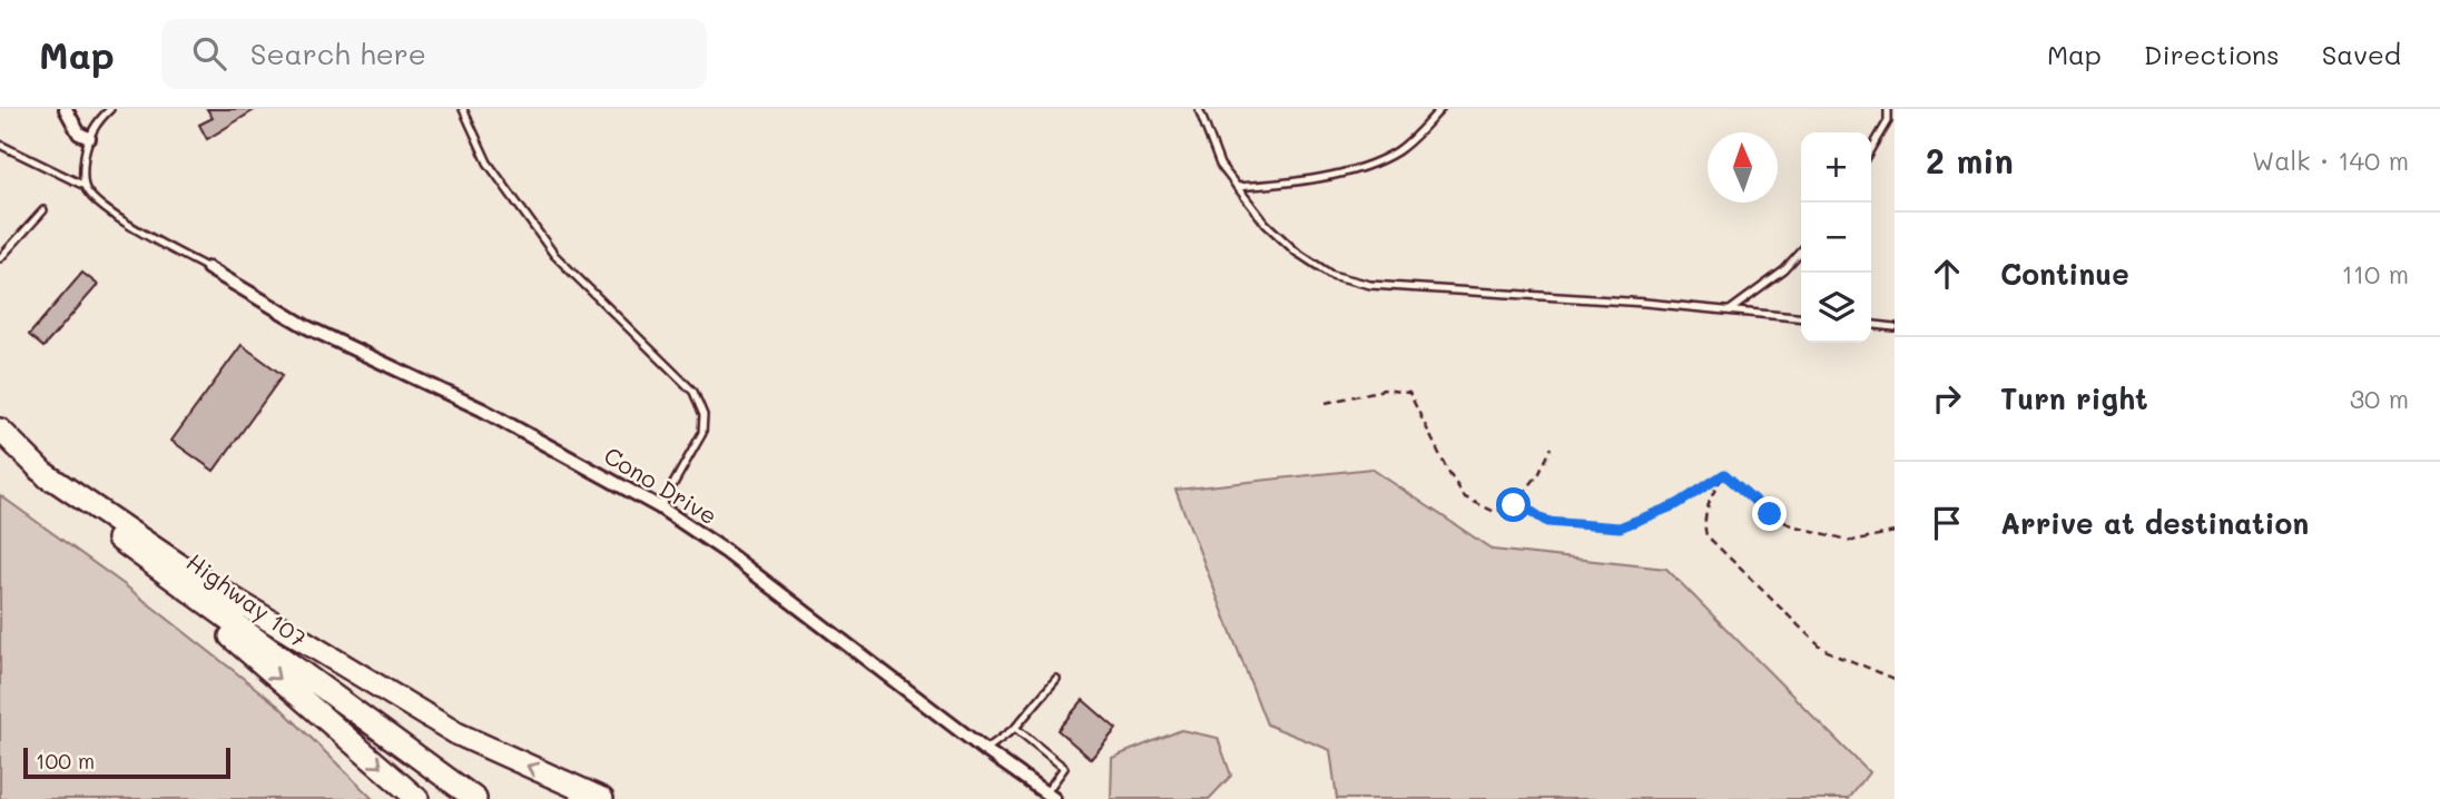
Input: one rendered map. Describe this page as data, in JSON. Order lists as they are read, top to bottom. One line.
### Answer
{"streets":{"highway":["Highway 107"],"street":["Cono Drive"]},"scale_bar":"100 m","north":"top","page":{"header":"Map","search":"Search here","nav":["Map","Directions","Saved"],"heading":["2 min","Walk · 140 m"],"map_buttons":["+","−"],"list":[["Continue","110 m"],["Turn right","30 m"],"Arrive at destination"],"scale":"100 m"}}
